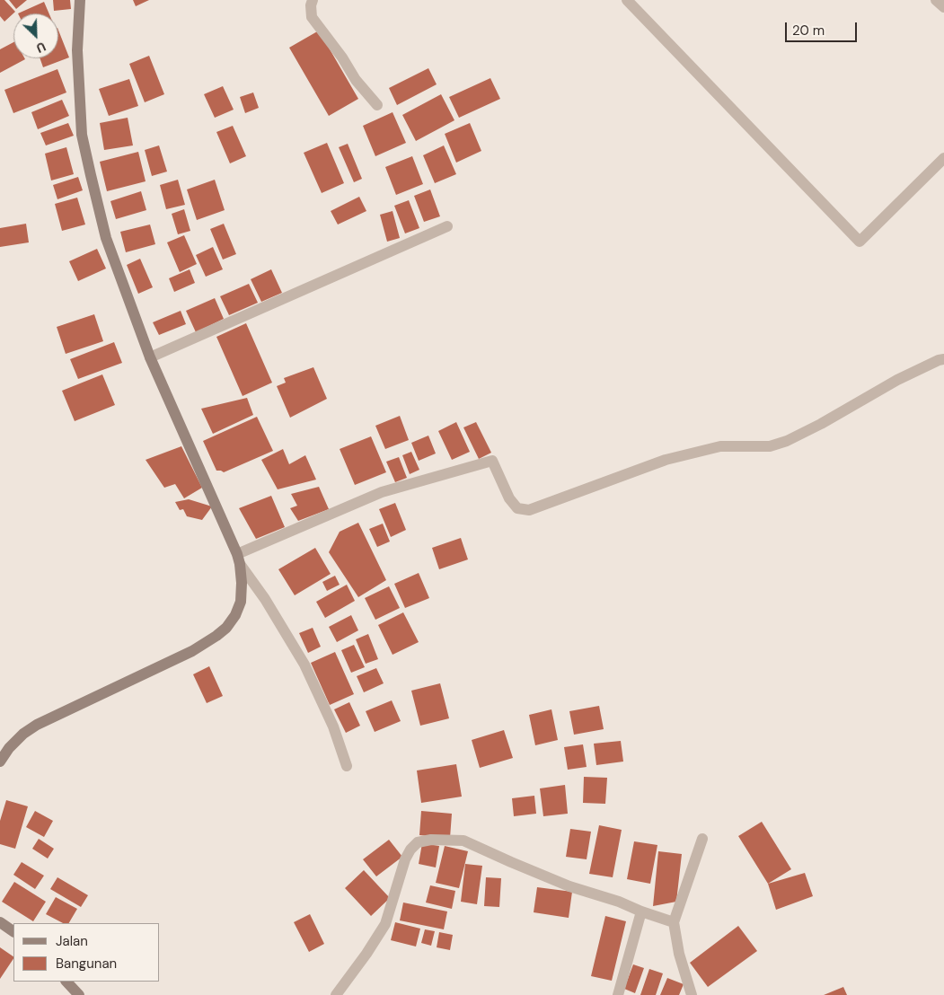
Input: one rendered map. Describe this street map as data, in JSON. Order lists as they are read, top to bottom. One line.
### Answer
{"legend":["Jalan","Bangunan"],"scale_bar":"20 m","north":"bottom right"}
